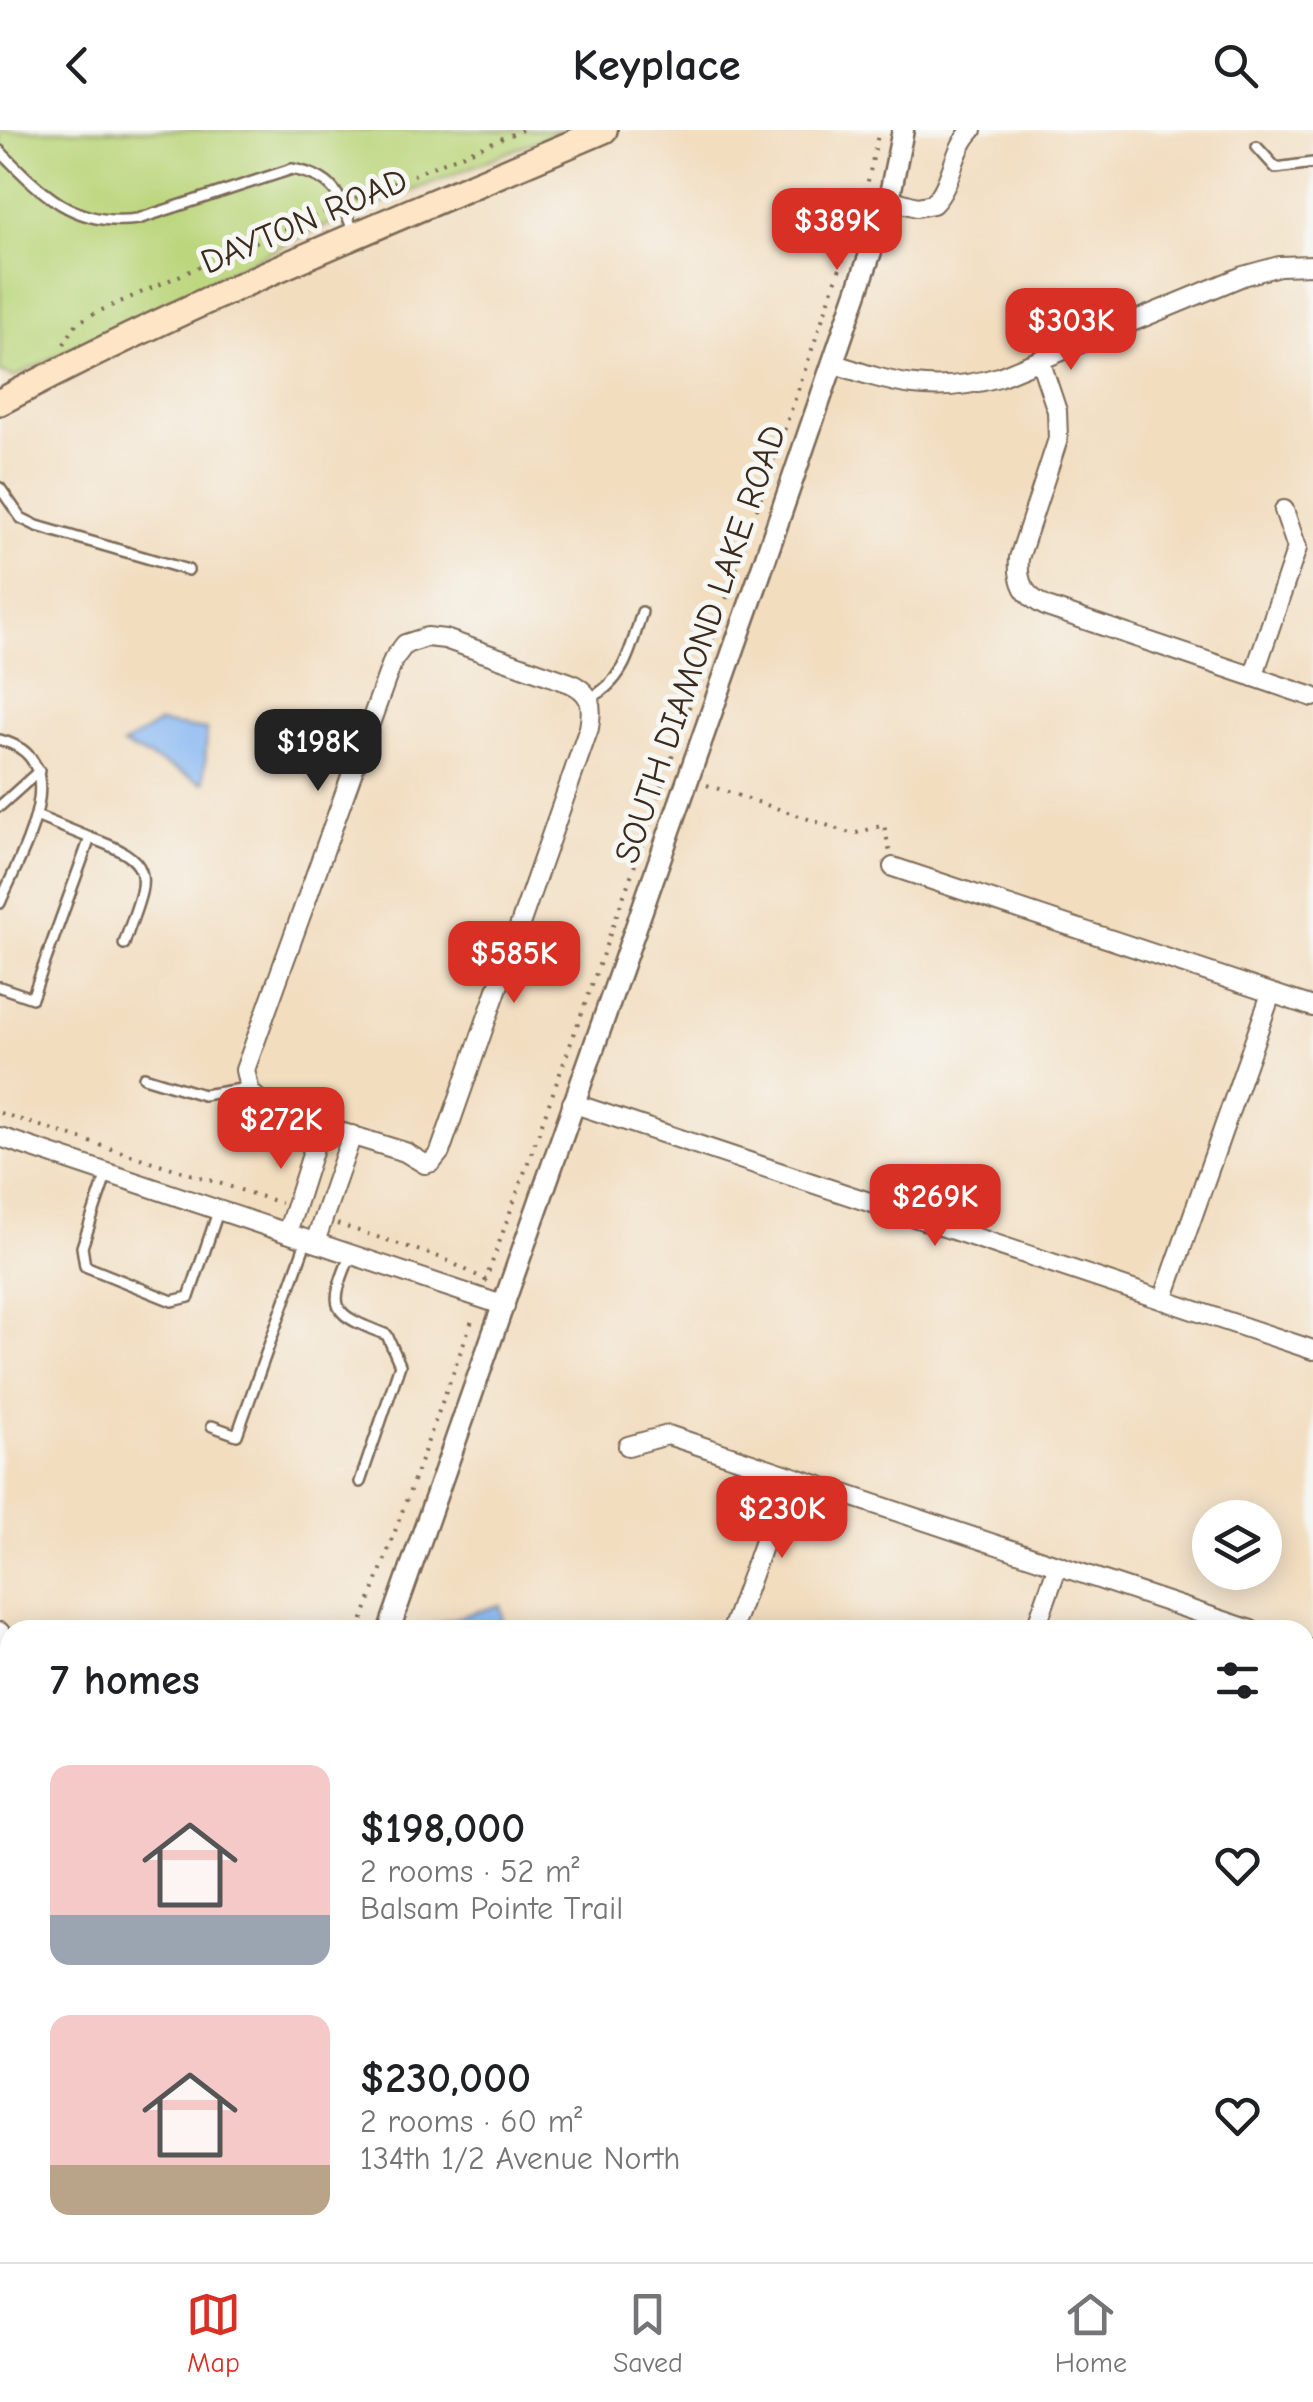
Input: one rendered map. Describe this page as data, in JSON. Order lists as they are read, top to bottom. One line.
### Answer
{"streets":{"main road":["DAYTON ROAD"],"street":["SOUTH DIAMOND LAKE ROAD"]},"page":{"header":"Keyplace","price":["$389K","$303K","$198K","$585K","$272K","$269K","$230K"],"heading":"7 homes","list":[{"name":"$198,000","note":"2 rooms · 52 m² · Balsam Pointe Trail"},{"name":"$230,000","note":"2 rooms · 60 m² · 134th 1/2 Avenue North"}],"tabs":["Map","Saved","Home"]}}
